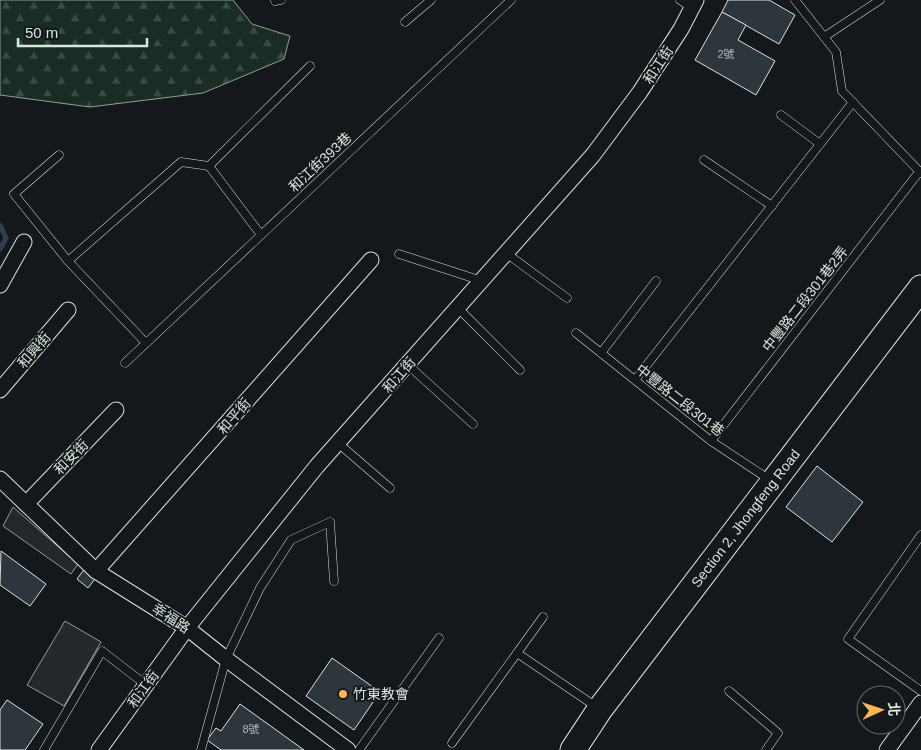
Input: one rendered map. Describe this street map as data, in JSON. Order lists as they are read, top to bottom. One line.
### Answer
{"streets":{"main road":["Section 2, Jhongfeng Road"],"street":["和江街","和興街","和平街","和安街","幸福路"],"lane":["和江街393巷","中豐路二段301巷2弄","中豐路二段301巷"]},"crossings":[["和江街","幸福路"],["中豐路二段301巷2弄","中豐路二段301巷"],["中豐路二段301巷","Section 2, Jhongfeng Road"],["和平街","幸福路"],["和安街","幸福路"]],"places":["竹東教會"],"house_numbers":["2號","8號"],"scale_bar":"50 m","north":"right"}
